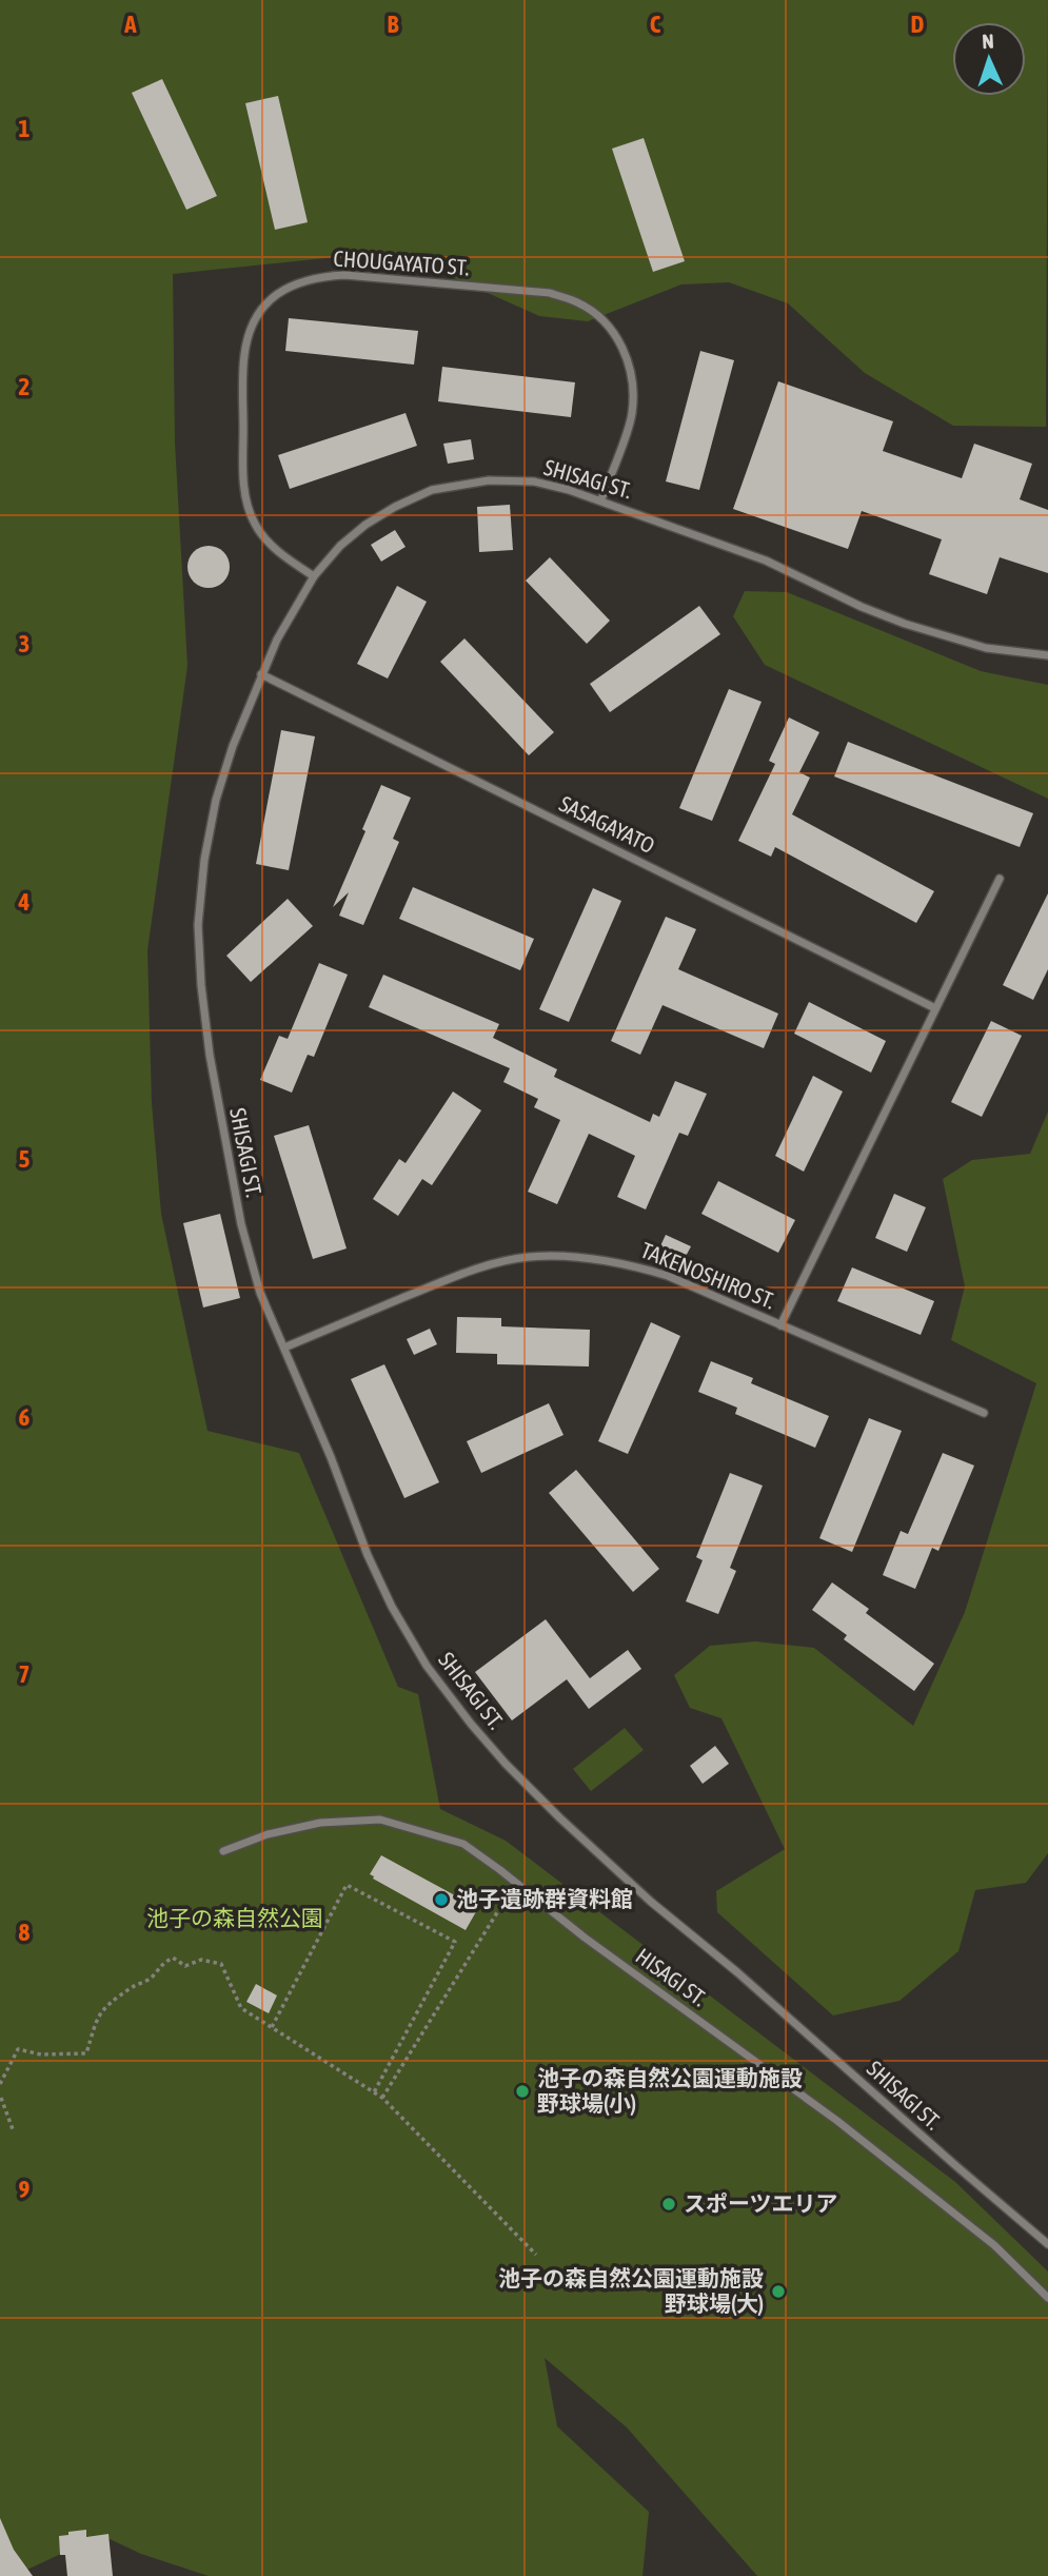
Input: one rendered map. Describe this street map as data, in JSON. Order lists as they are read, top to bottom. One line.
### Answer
{"streets":{"lane":["CHOUGAYATO ST.","SHISAGI ST.","SASAGAYATO","TAKENOSHIRO ST.","HISAGI ST."]},"crossings":[["CHOUGAYATO ST.","SHISAGI ST."],["SHISAGI ST.","SASAGAYATO"],["SHISAGI ST.","TAKENOSHIRO ST."]],"parks":["池子の森自然公園"],"places":["池子遺跡群資料館","池子の森自然公園運動施設 野球場(小)","スポーツエリア","池子の森自然公園運動施設 野球場(大)"],"north":"top","grid":{"columns":["A","B","C","D"],"rows":["1","2","3","4","5","6","7","8","9"]}}
